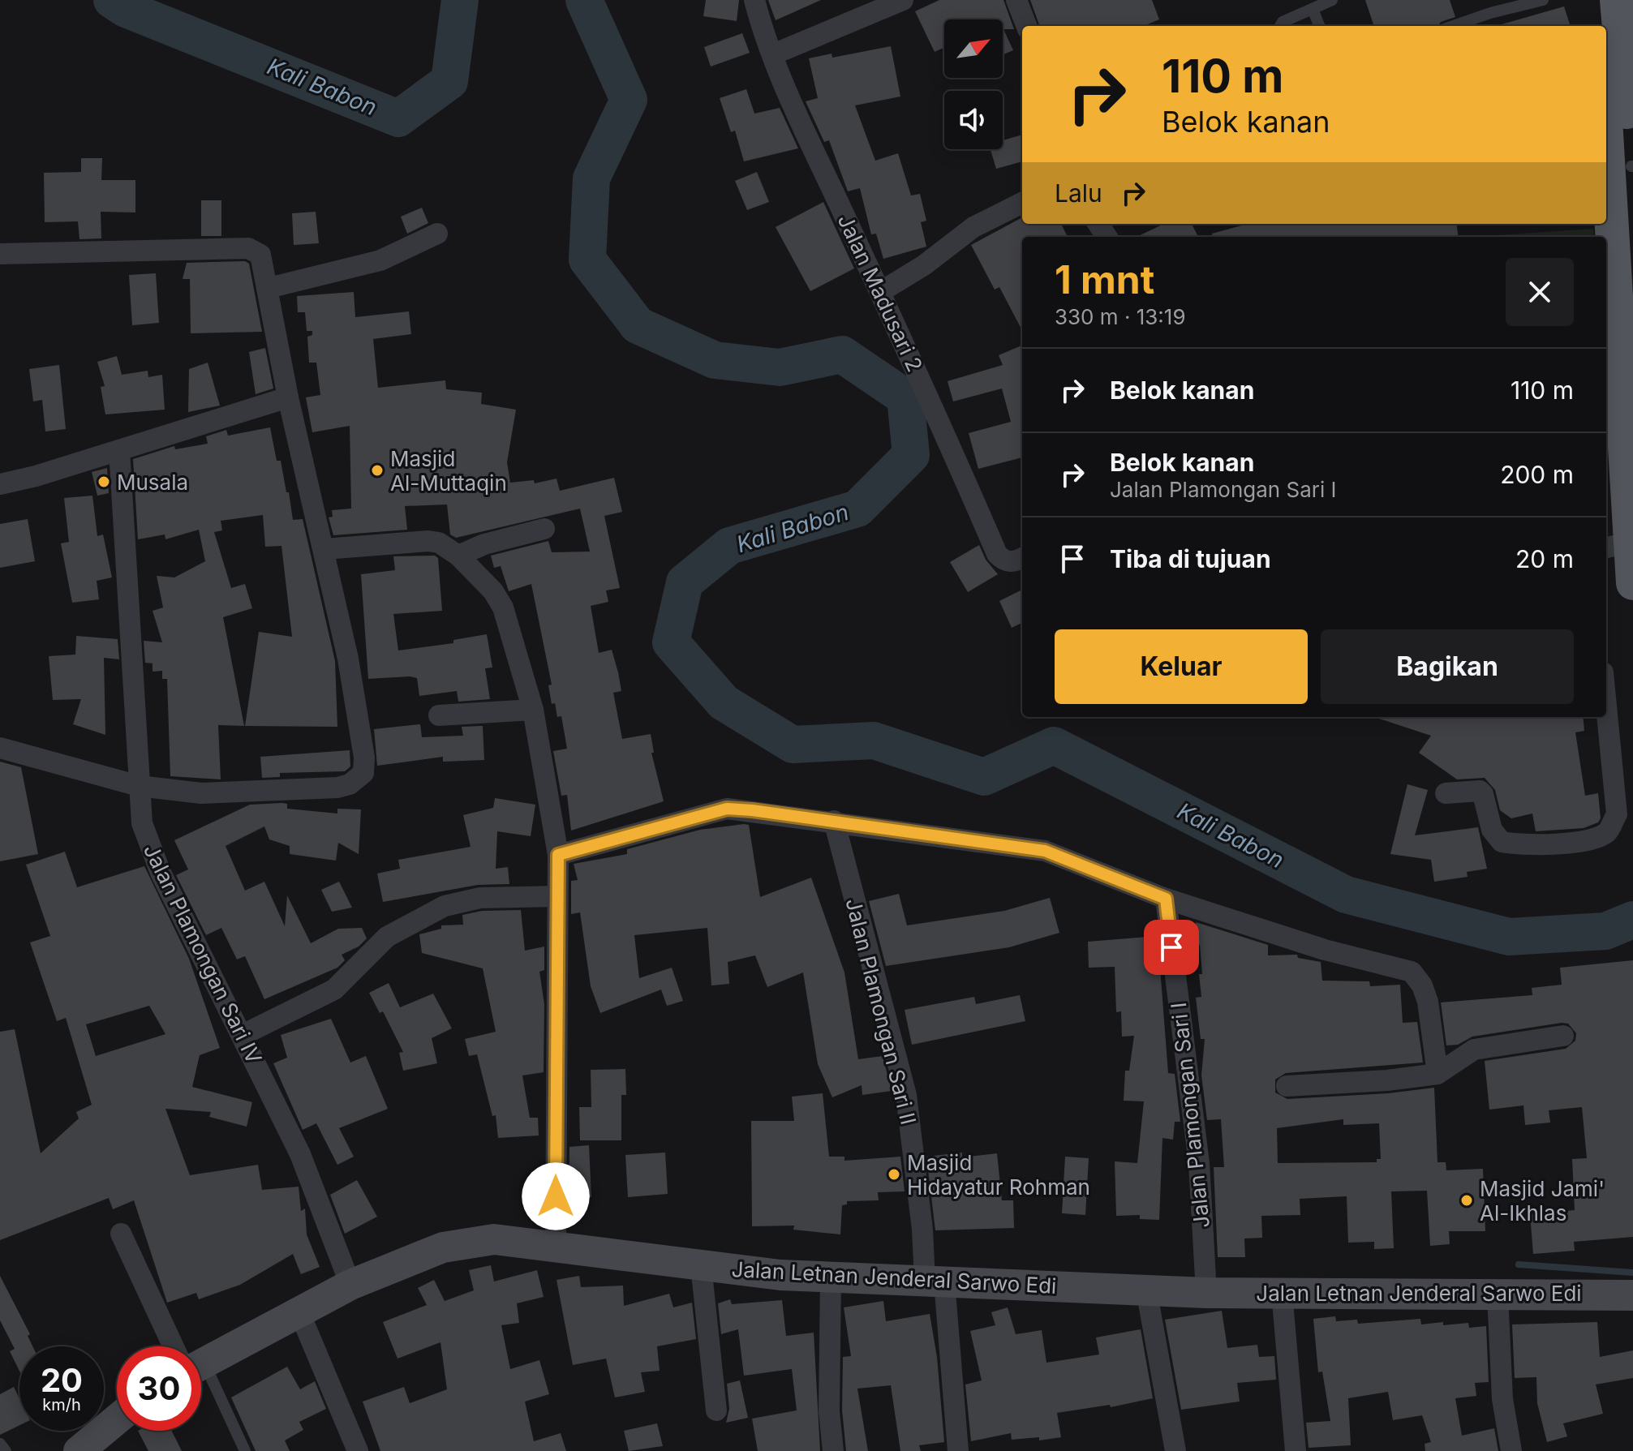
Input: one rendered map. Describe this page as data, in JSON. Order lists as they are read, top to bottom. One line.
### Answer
{"streets":{"main road":["Jalan Letnan Jenderal Sarwo Edi"],"street":["Jalan Madusari 2","Jalan Plamongan Sari IV","Jalan Plamongan Sari II","Jalan Plamongan Sari I"]},"crossings":[["Jalan Plamongan Sari IV","Jalan Letnan Jenderal Sarwo Edi"],["Jalan Plamongan Sari II","Jalan Letnan Jenderal Sarwo Edi"],["Jalan Plamongan Sari I","Jalan Letnan Jenderal Sarwo Edi"]],"water":["Kali Babon"],"places":["Masjid Al-Muttaqin","Musala","Masjid Hidayatur Rohman","Masjid Jami' Al-Ikhlas"],"north":"top right","page":{"turn":["110 m","Belok kanan"],"then":"Lalu","heading":["1 mnt","330 m · 13:19"],"list":[{"name":"Belok kanan","value":"110 m"},{"name":"Belok kanan","note":"Jalan Plamongan Sari I","value":"200 m"},{"name":"Tiba di tujuan","value":"20 m"}],"buttons":["Keluar","Bagikan"],"speed":"20 km/h","limit":"30"}}
